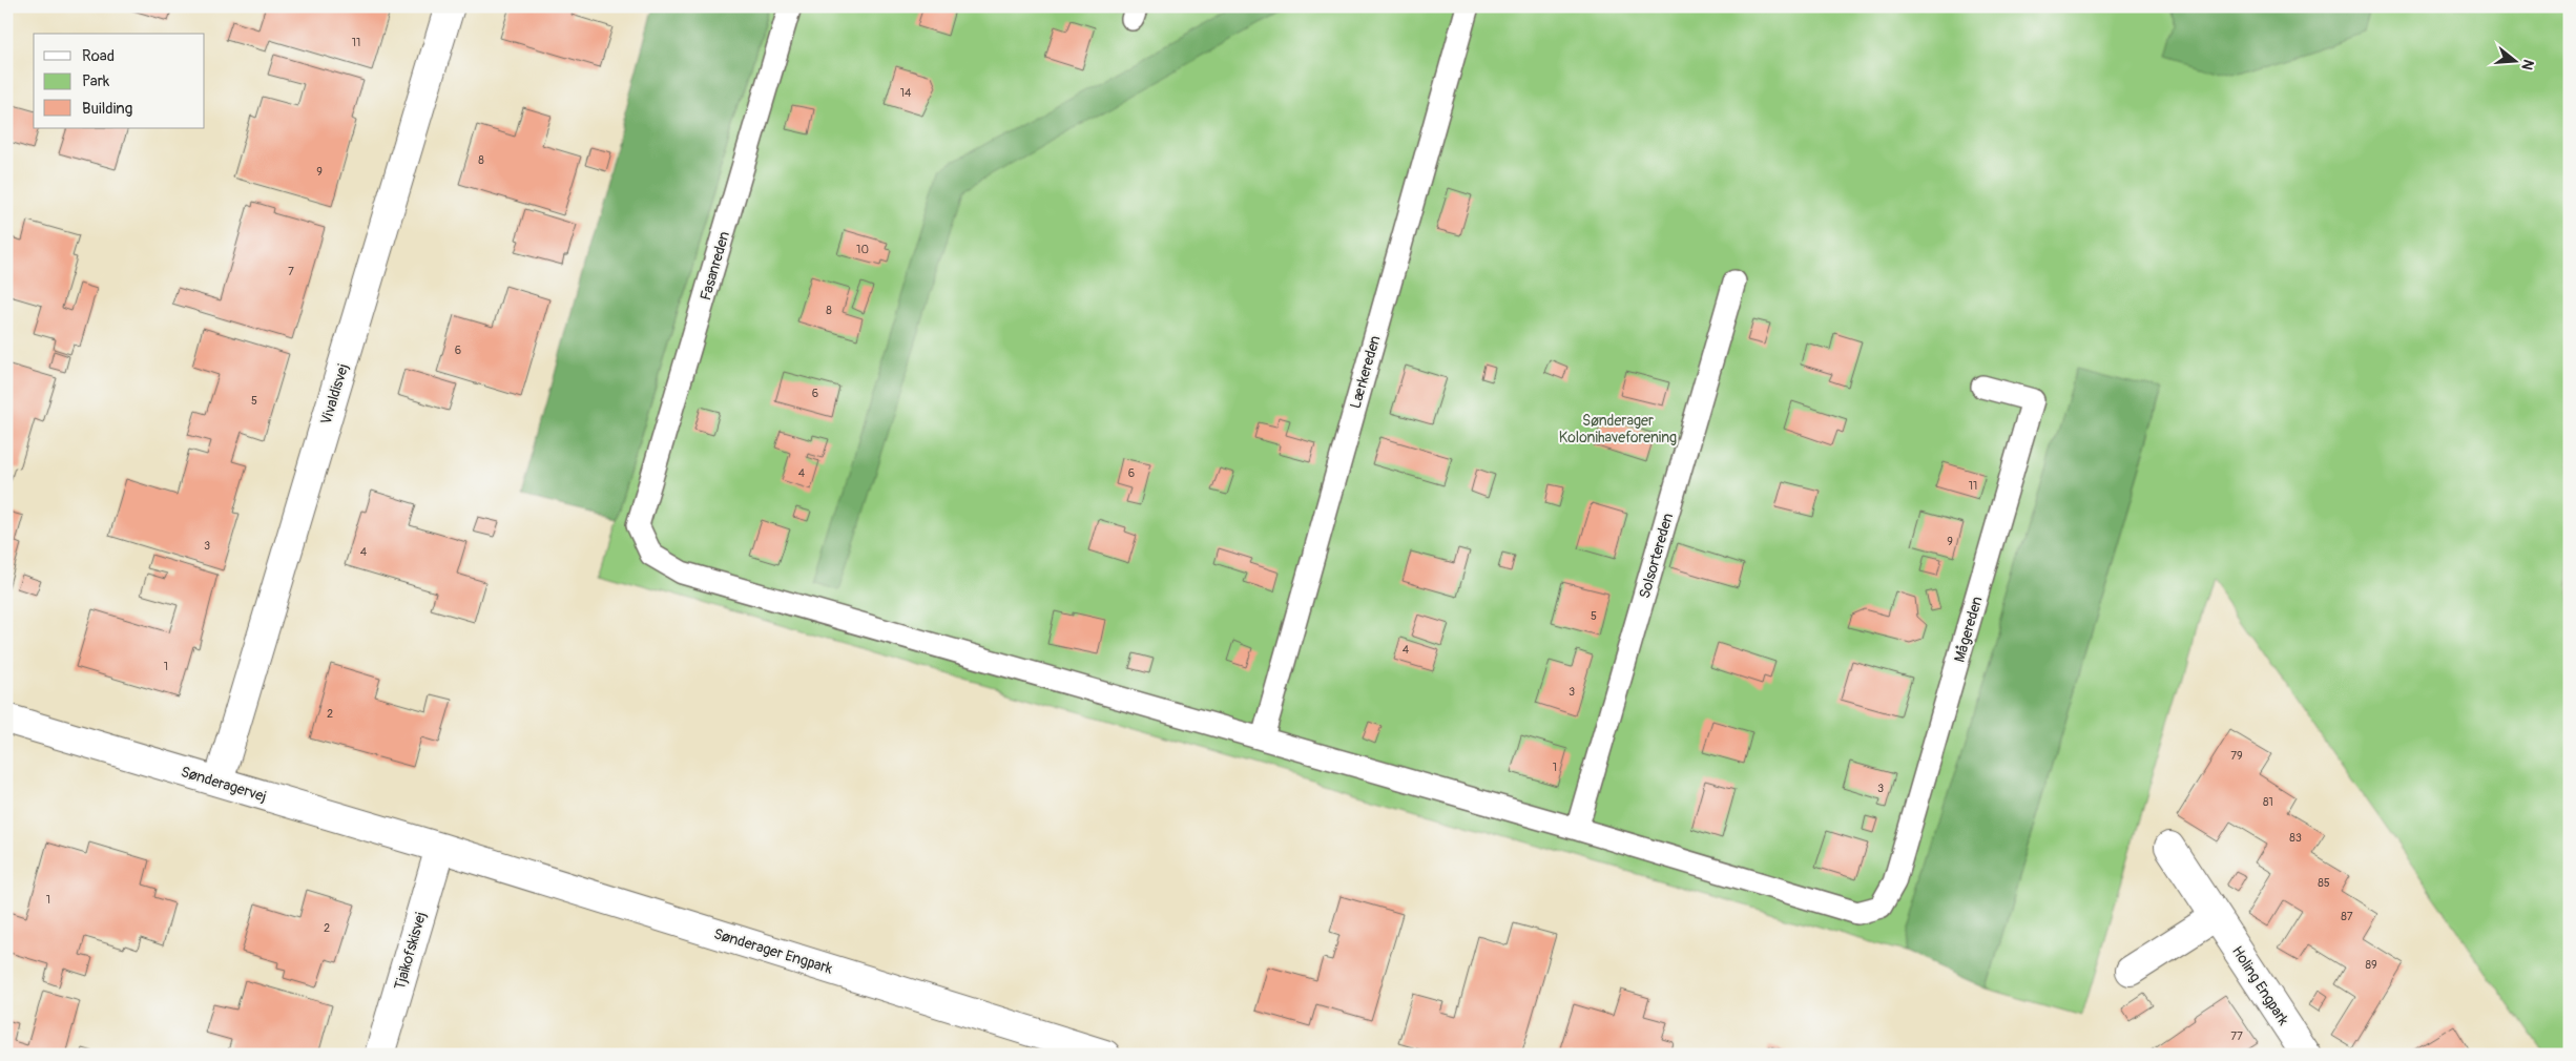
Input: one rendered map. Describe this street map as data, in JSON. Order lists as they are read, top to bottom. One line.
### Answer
{"streets":{"street":["Vivaldisvej","Sønderagervej","Tjaikofskisvej","Sønderager Engpark","Holing Engpark"],"lane":["Fasanreden","Lærkereden","Solsortereden","Mågereden"]},"crossings":[["Fasanreden","Lærkereden"],["Vivaldisvej","Sønderagervej"],["Solsortereden","Mågereden"],["Sønderagervej","Tjaikofskisvej"],["Sønderagervej","Sønderager Engpark"],["Tjaikofskisvej","Sønderager Engpark"]],"parks":["Sønderager Kolonihaveforening"],"house_numbers":["11","14","8","9","10","7","8","6","6","5","4","6","11","9","3","4","5","4","1","3","2","79","1","3","81","83","85","1","87","2","89","77"],"legend":["Road","Park","Building"],"north":"right"}
